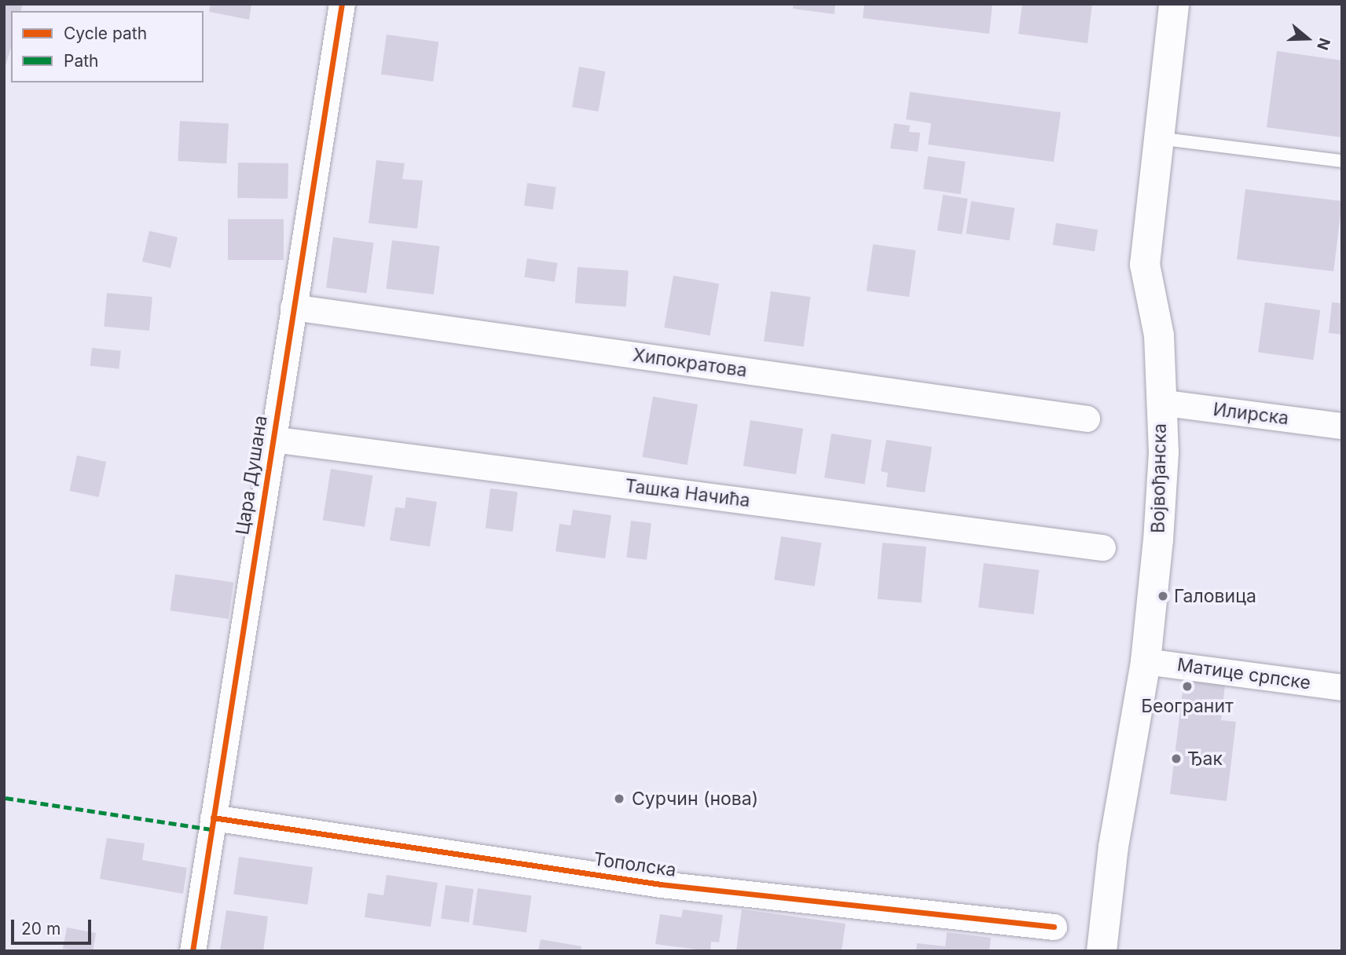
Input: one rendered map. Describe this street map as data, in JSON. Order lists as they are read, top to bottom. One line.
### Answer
{"streets":{"main road":["Војвођанска"],"street":["Хипократова","Илирска","Цара Душана","Ташка Начића","Матице српске","Тополска"]},"crossings":[["Хипократова","Цара Душана"],["Илирска","Војвођанска"],["Цара Душана","Ташка Начића"],["Цара Душана","Тополска"],["Војвођанска","Матице српске"]],"places":["Галовица","Београнит","Ђак","Сурчин (нова)"],"legend":["Cycle path","Path"],"scale_bar":"20 m","north":"right"}
